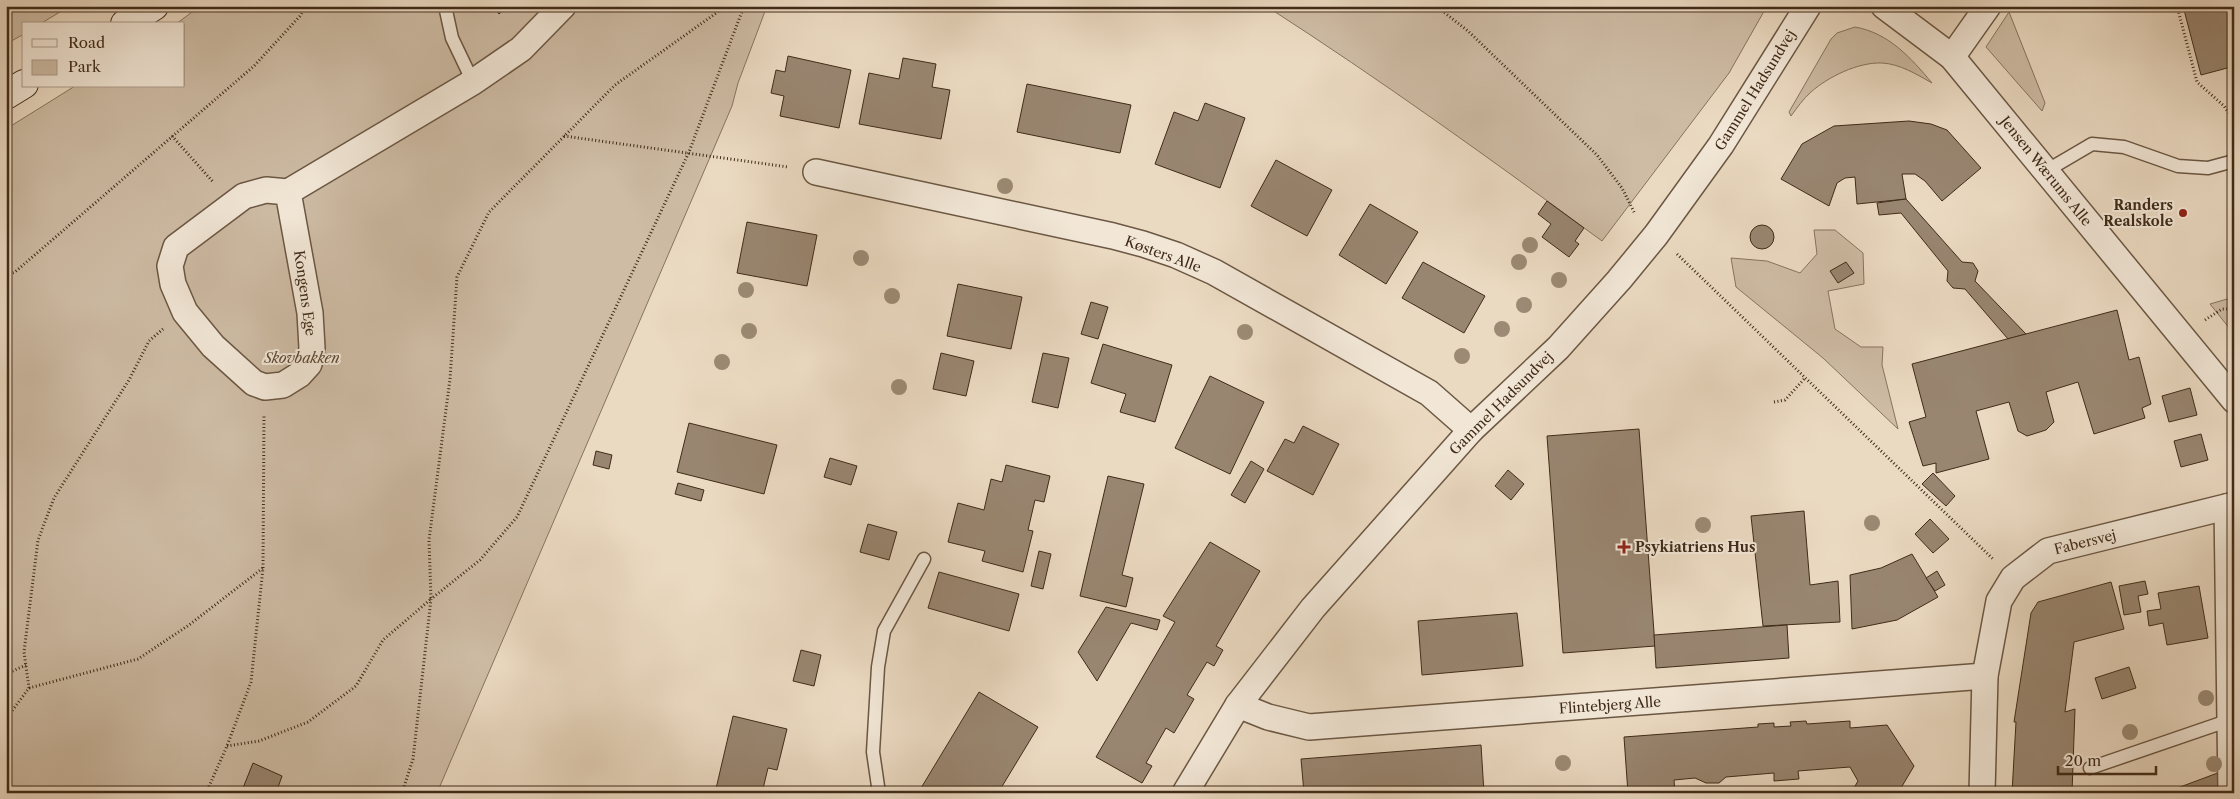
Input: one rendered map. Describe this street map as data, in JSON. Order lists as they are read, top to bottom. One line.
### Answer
{"streets":{"street":["Gammel Hadsundvej","Jensen Wærums Alle","Køsters Alle","Kongens Ege","Fabersvej","Flintebjerg Alle"]},"crossings":[["Gammel Hadsundvej","Køsters Alle"],["Gammel Hadsundvej","Flintebjerg Alle"],["Fabersvej","Flintebjerg Alle"]],"parks":["Skovbakken"],"places":{"other":["Randers Realskole"],"health":["Psykiatriens Hus"]},"legend":["Road","Park"],"scale_bar":"20 m"}
